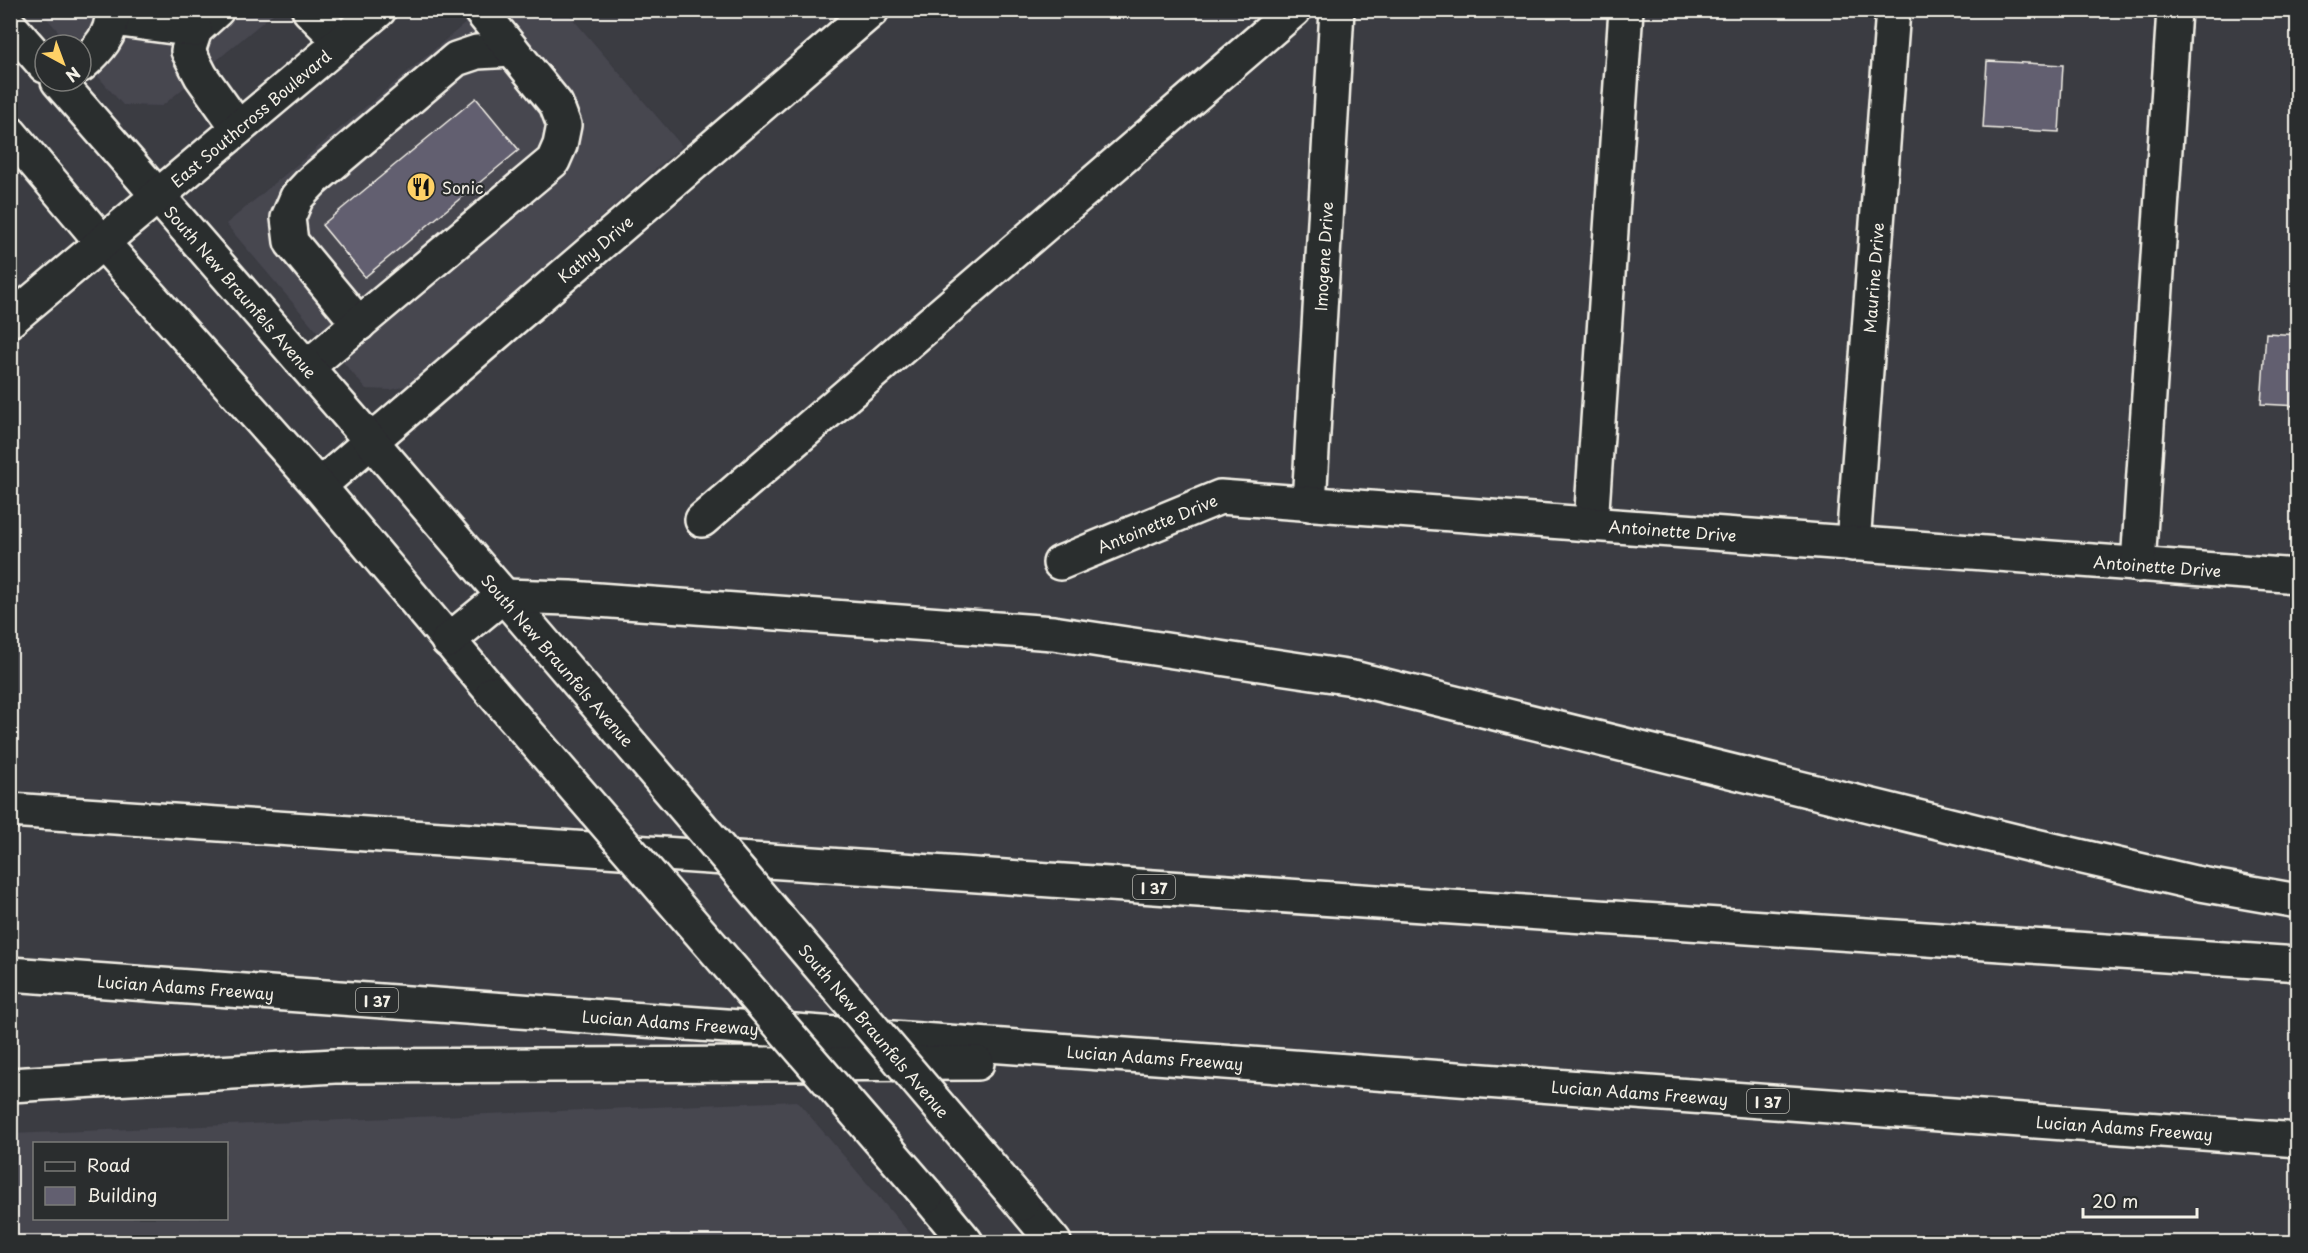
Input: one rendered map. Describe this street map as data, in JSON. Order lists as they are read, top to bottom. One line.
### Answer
{"streets":{"main road":["East Southcross Boulevard","Kathy Drive","Imogene Drive","Maurine Drive","South New Braunfels Avenue","Antoinette Drive","I 37","Lucian Adams Freeway"]},"crossings":[["East Southcross Boulevard","South New Braunfels Avenue"],["Kathy Drive","South New Braunfels Avenue"],["Imogene Drive","Antoinette Drive"],["Maurine Drive","Antoinette Drive"]],"places":{"restaurant":["Sonic"]},"legend":["Road","Building"],"scale_bar":"20 m","north":"bottom right"}
